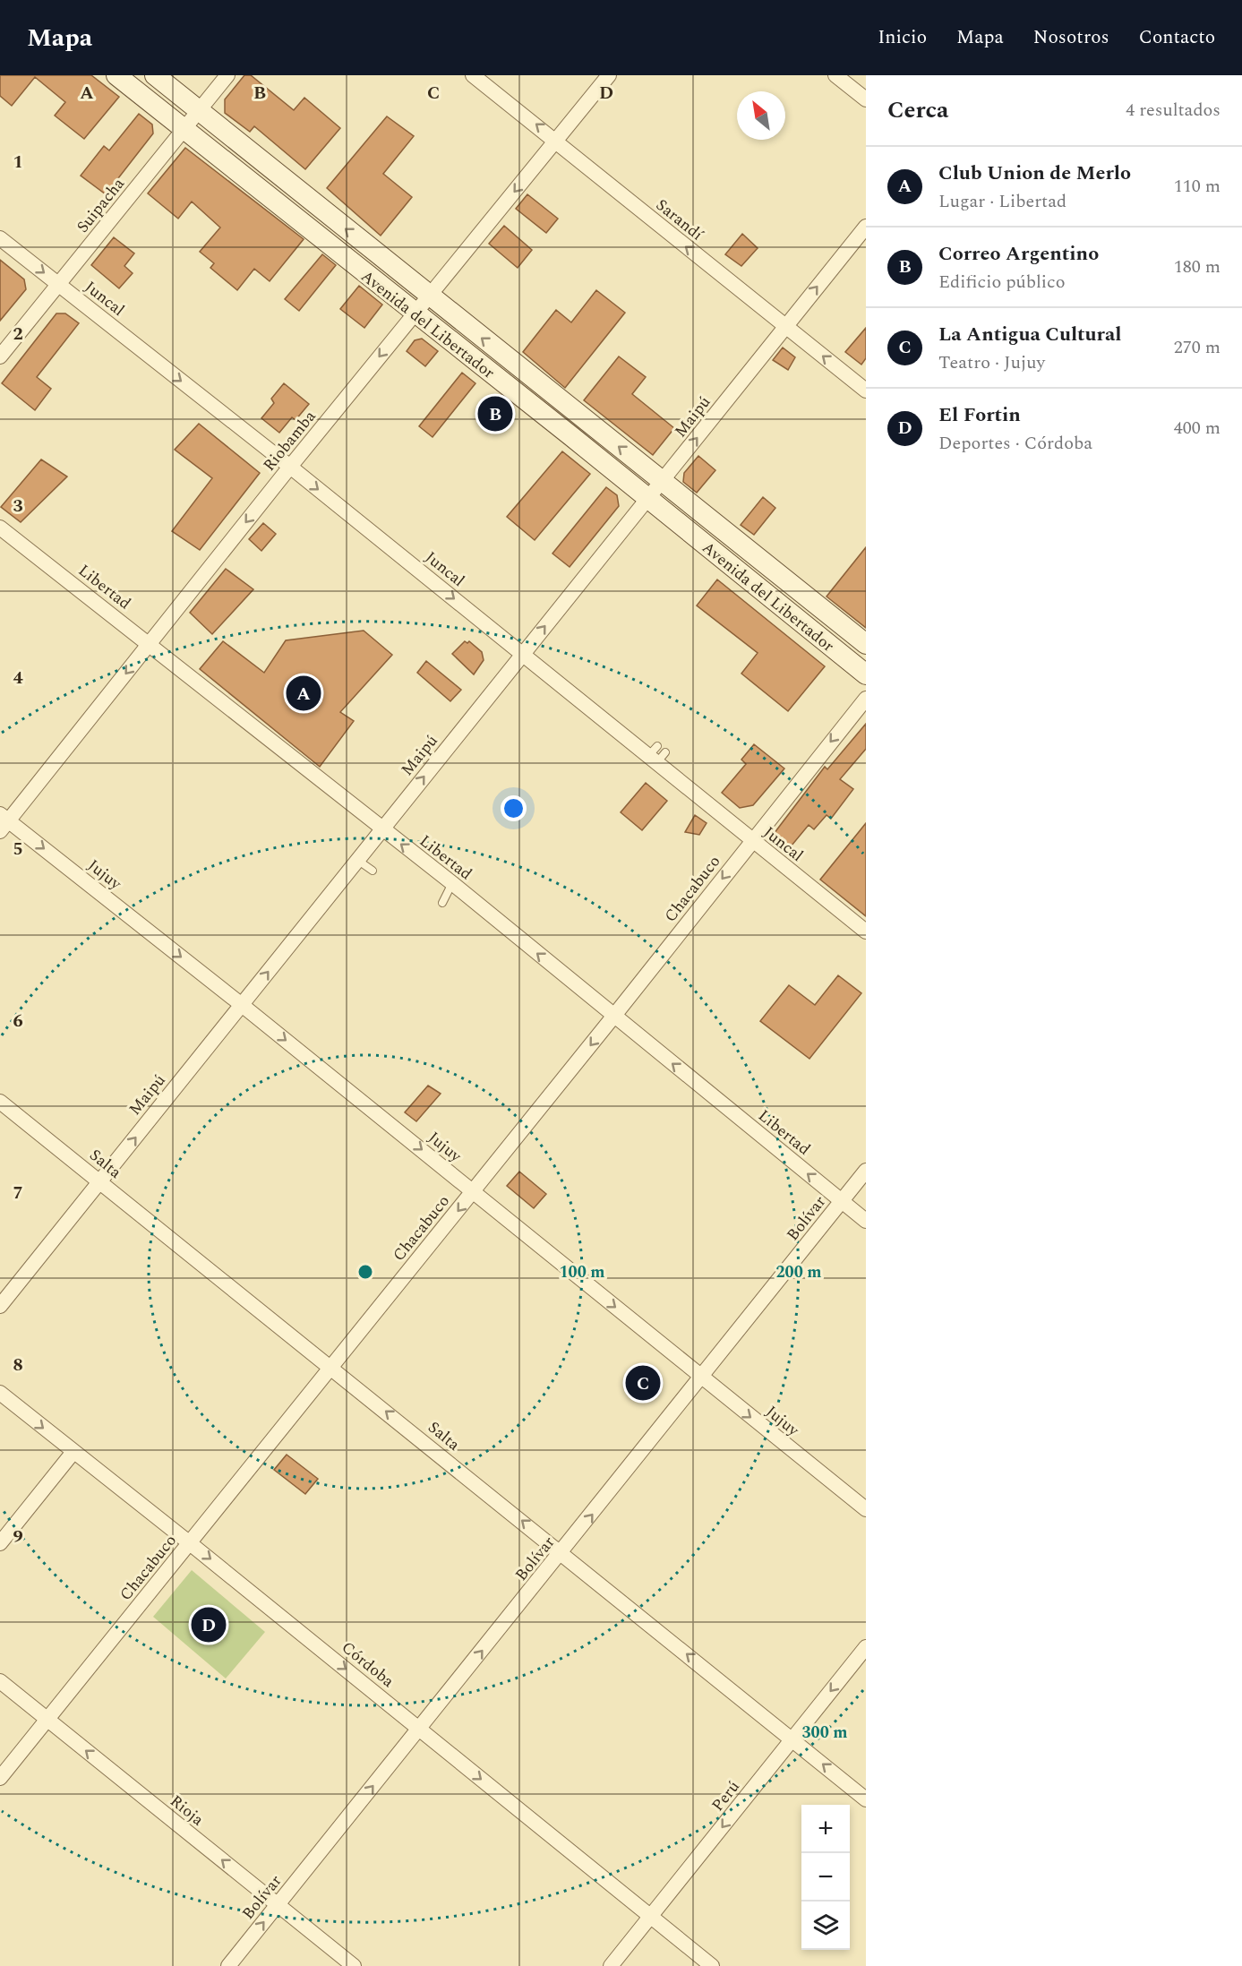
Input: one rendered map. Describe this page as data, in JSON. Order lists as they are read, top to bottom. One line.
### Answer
{"streets":{"main road":["Avenida del Libertador"],"street":["Suipacha","Sarandí","Juncal","Maipú","Riobamba","Libertad","Jujuy","Chacabuco","Salta","Bolívar","Córdoba","Perú","Rioja"]},"crossings":[["Suipacha","Juncal"],["Suipacha","Avenida del Libertador"],["Sarandí","Maipú"],["Sarandí","Riobamba"],["Juncal","Maipú"],["Juncal","Riobamba"],["Juncal","Chacabuco"],["Avenida del Libertador","Maipú"],["Avenida del Libertador","Riobamba"],["Maipú","Libertad"],["Maipú","Jujuy"],["Maipú","Salta"],["Riobamba","Libertad"],["Riobamba","Jujuy"],["Libertad","Chacabuco"],["Libertad","Bolívar"],["Jujuy","Chacabuco"],["Jujuy","Bolívar"],["Chacabuco","Salta"],["Chacabuco","Córdoba"],["Chacabuco","Rioja"],["Salta","Bolívar"],["Salta","Perú"],["Bolívar","Córdoba"],["Bolívar","Rioja"],["Córdoba","Perú"]],"one_way":["Sarandí","Juncal","Maipú","Riobamba","Libertad","Jujuy","Chacabuco","Salta","Bolívar","Córdoba","Perú","Rioja"],"north":"top left","page":{"header":"Mapa","nav":["Inicio","Mapa","Nosotros","Contacto"],"heading":["Cerca","4 resultados"],"list":[{"mark":"A","name":"Club Union de Merlo","note":"Lugar · Libertad","value":"110 m"},{"mark":"B","name":"Correo Argentino","note":"Edificio público","value":"180 m"},{"mark":"C","name":"La Antigua Cultural","note":"Teatro · Jujuy","value":"270 m"},{"mark":"D","name":"El Fortin","note":"Deportes · Córdoba","value":"400 m"}],"pins":["B","A","C","D"],"map_buttons":["+","−"]},"grid":{"columns":["A","B","C","D"],"rows":["1","2","3","4","5","6","7","8","9"]},"rings":["100 m","200 m","300 m"]}
